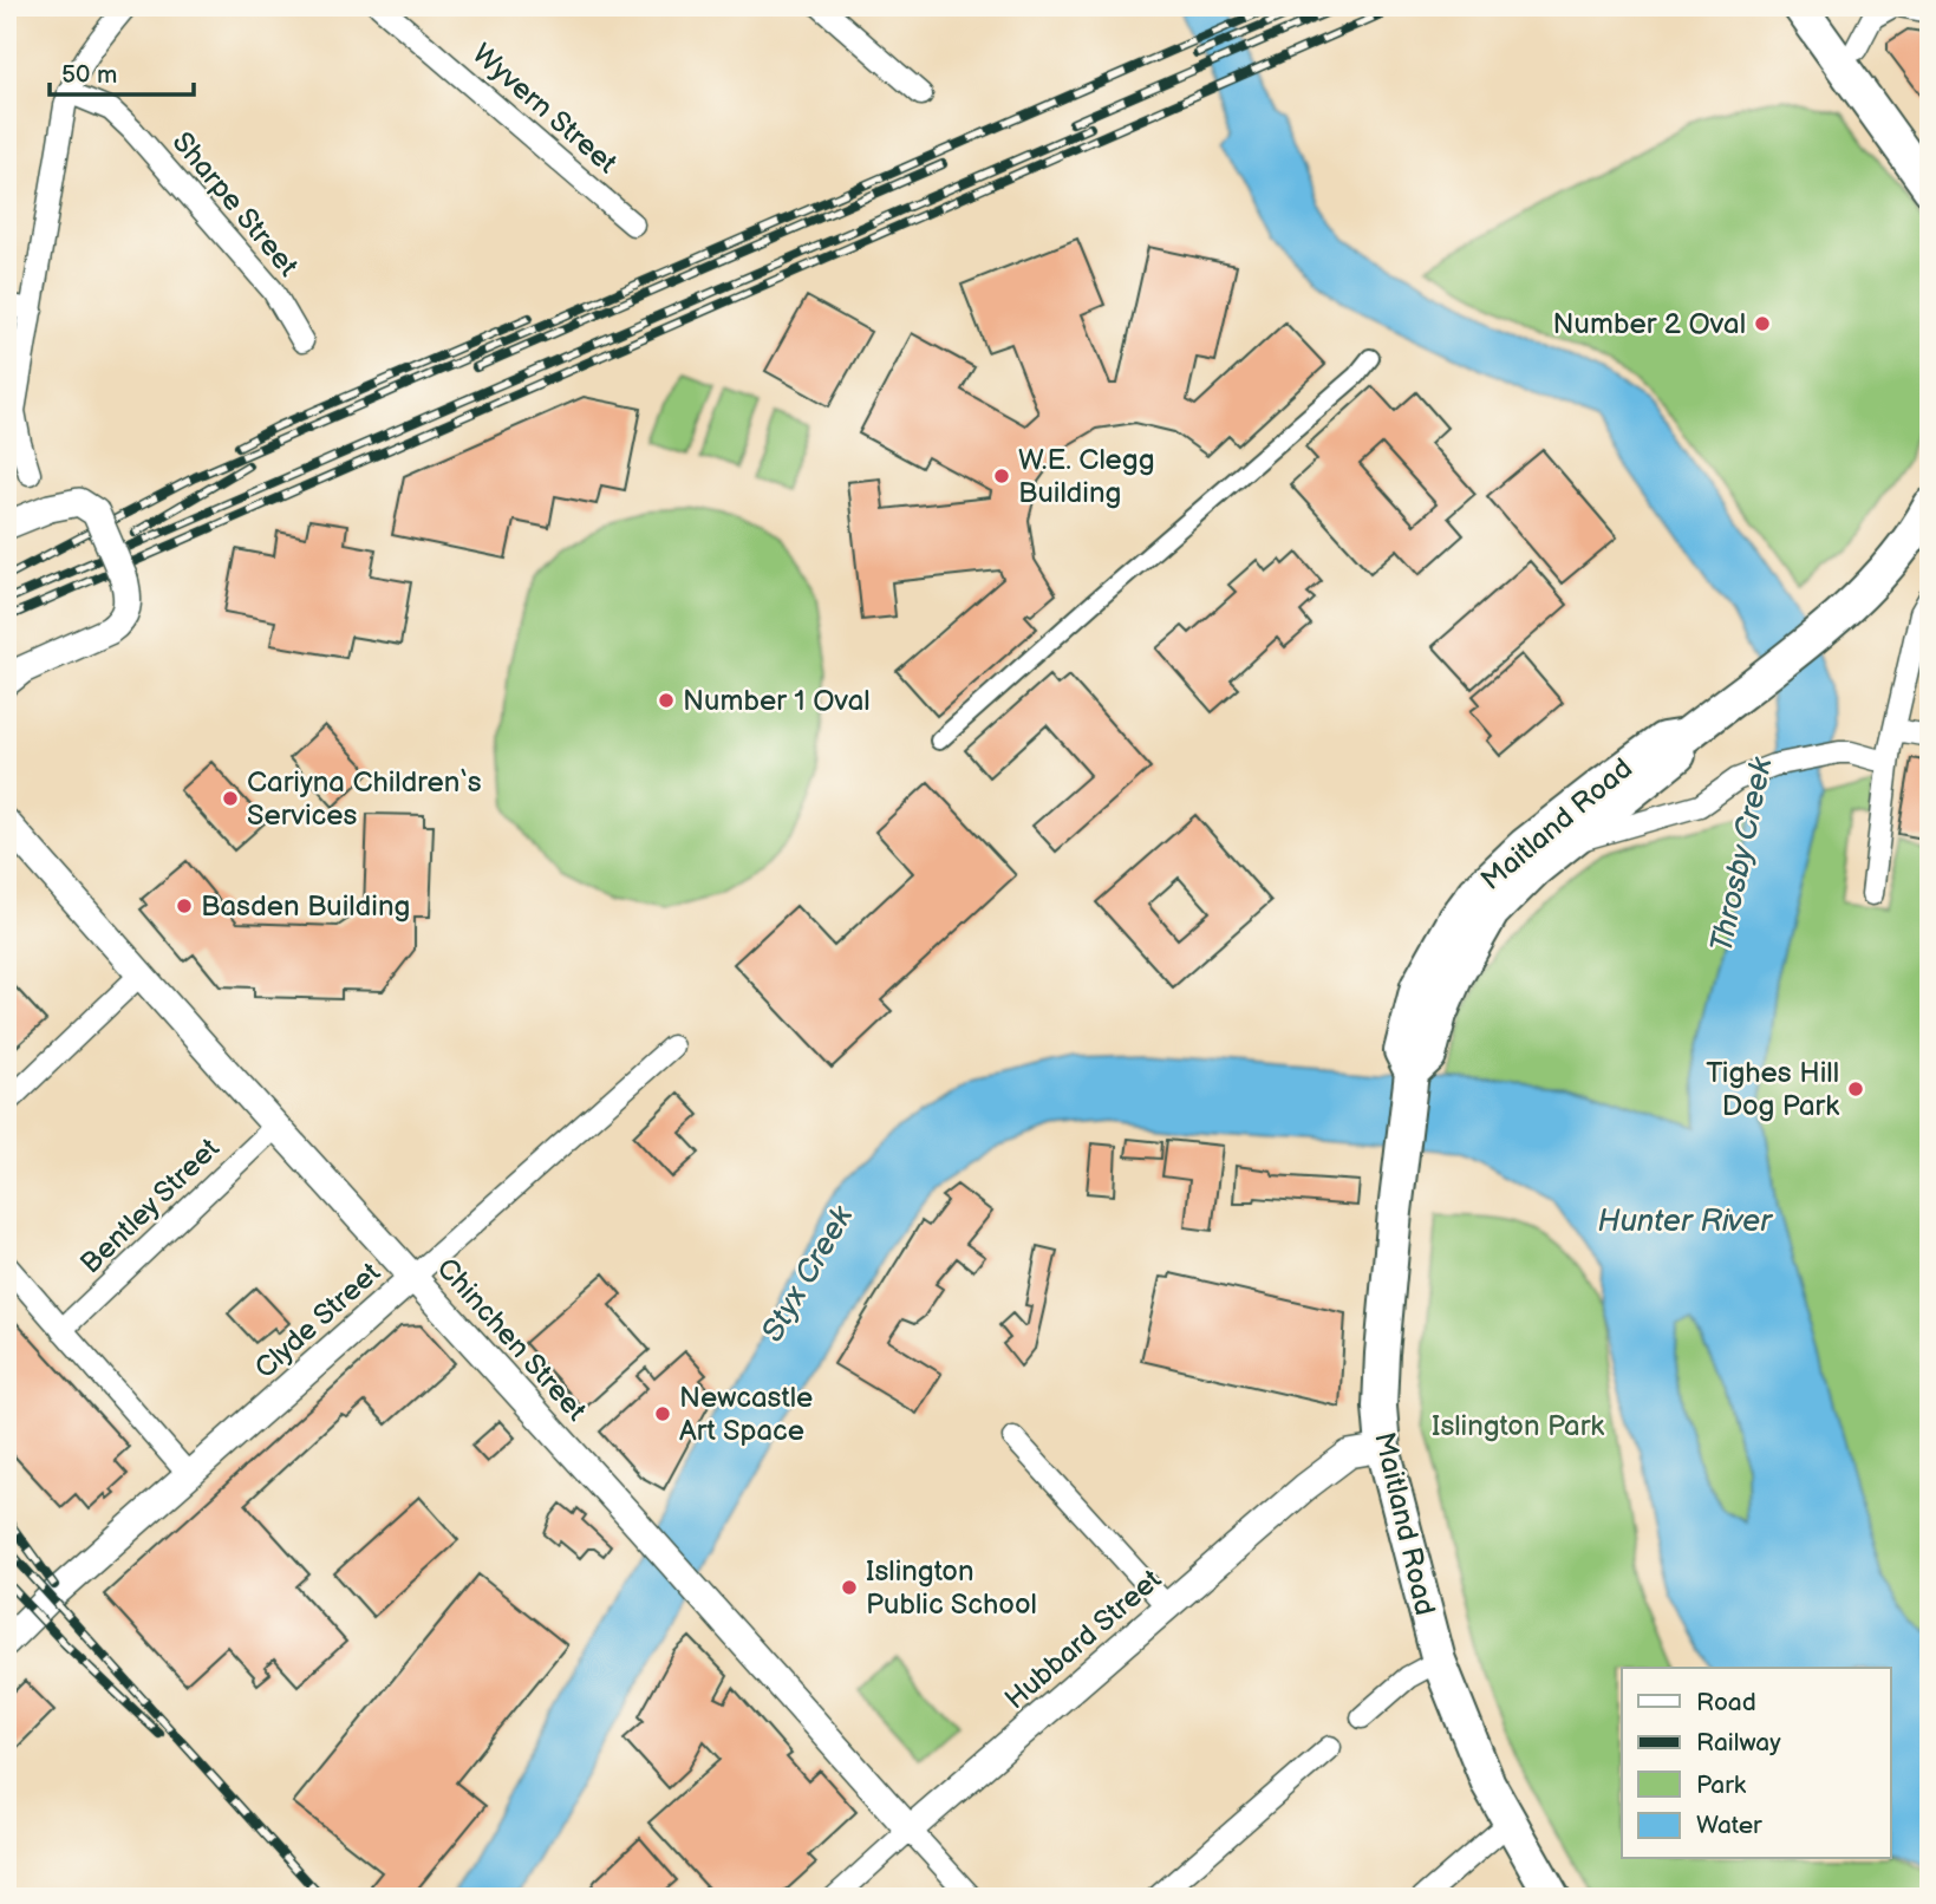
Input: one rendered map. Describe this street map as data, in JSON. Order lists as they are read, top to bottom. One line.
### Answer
{"streets":{"main road":["Maitland Road"],"street":["Wyvern Street","Sharpe Street","Bentley Street","Clyde Street","Chinchen Street","Hubbard Street"]},"crossings":[["Maitland Road","Hubbard Street"],["Bentley Street","Chinchen Street"],["Clyde Street","Chinchen Street"],["Chinchen Street","Hubbard Street"]],"water":["Throsby Creek","Hunter River","Styx Creek"],"parks":["Islington Park"],"places":["Number 2 Oval","W.E. Clegg Building","Number 1 Oval","Cariyna Children‘s Services","Basden Building","Tighes Hill Dog Park","Newcastle Art Space","Islington Public School"],"legend":["Road","Railway","Park","Water"],"scale_bar":"50 m"}
